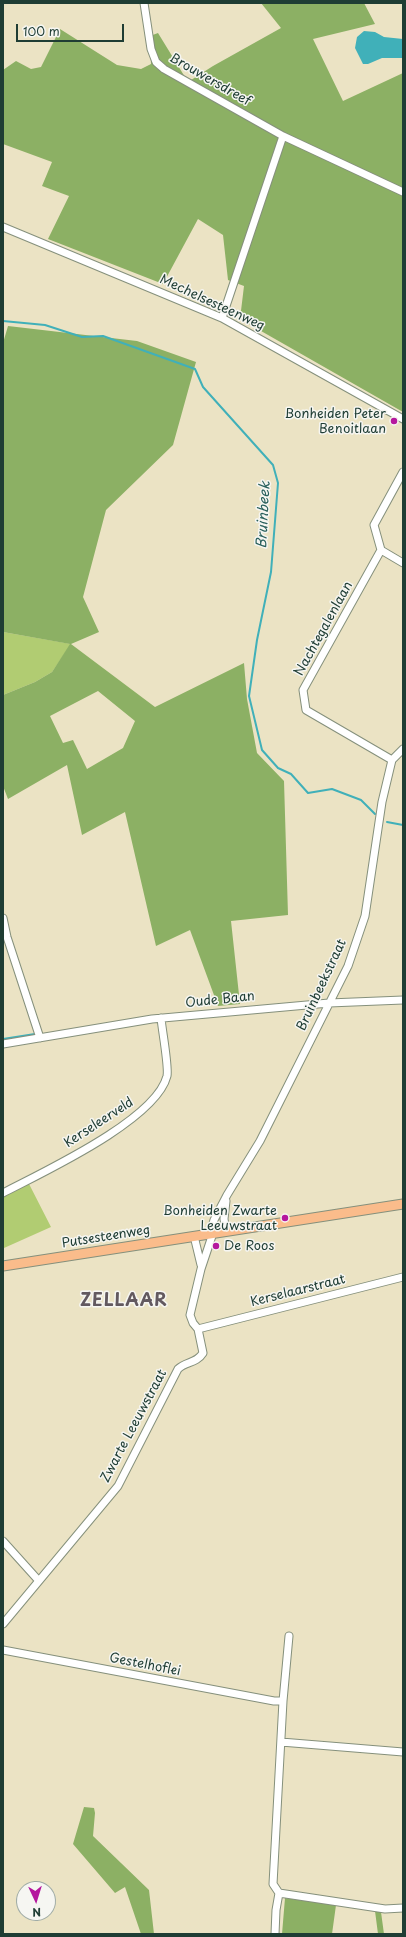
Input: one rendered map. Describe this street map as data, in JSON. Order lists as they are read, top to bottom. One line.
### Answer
{"streets":{"main road":["Putsesteenweg"],"street":["Brouwersdreef","Mechelsesteenweg","Nachtegalenlaan","Bruinbeekstraat","Oude Baan","Kerseleerveld","Kerselaarstraat","Zwarte Leeuwstraat","Gestelhoflei"]},"crossings":[["Nachtegalenlaan","Bruinbeekstraat"],["Bruinbeekstraat","Oude Baan"],["Bruinbeekstraat","Putsesteenweg"],["Bruinbeekstraat","Zwarte Leeuwstraat"],["Oude Baan","Kerseleerveld"],["Putsesteenweg","Zwarte Leeuwstraat"],["Kerselaarstraat","Zwarte Leeuwstraat"]],"districts":["ZELLAAR"],"water":["Bruinbeek"],"places":["Bonheiden Peter Benoitlaan","Bonheiden Zwarte Leeuwstraat","De Roos"],"scale_bar":"100 m","north":"bottom"}
